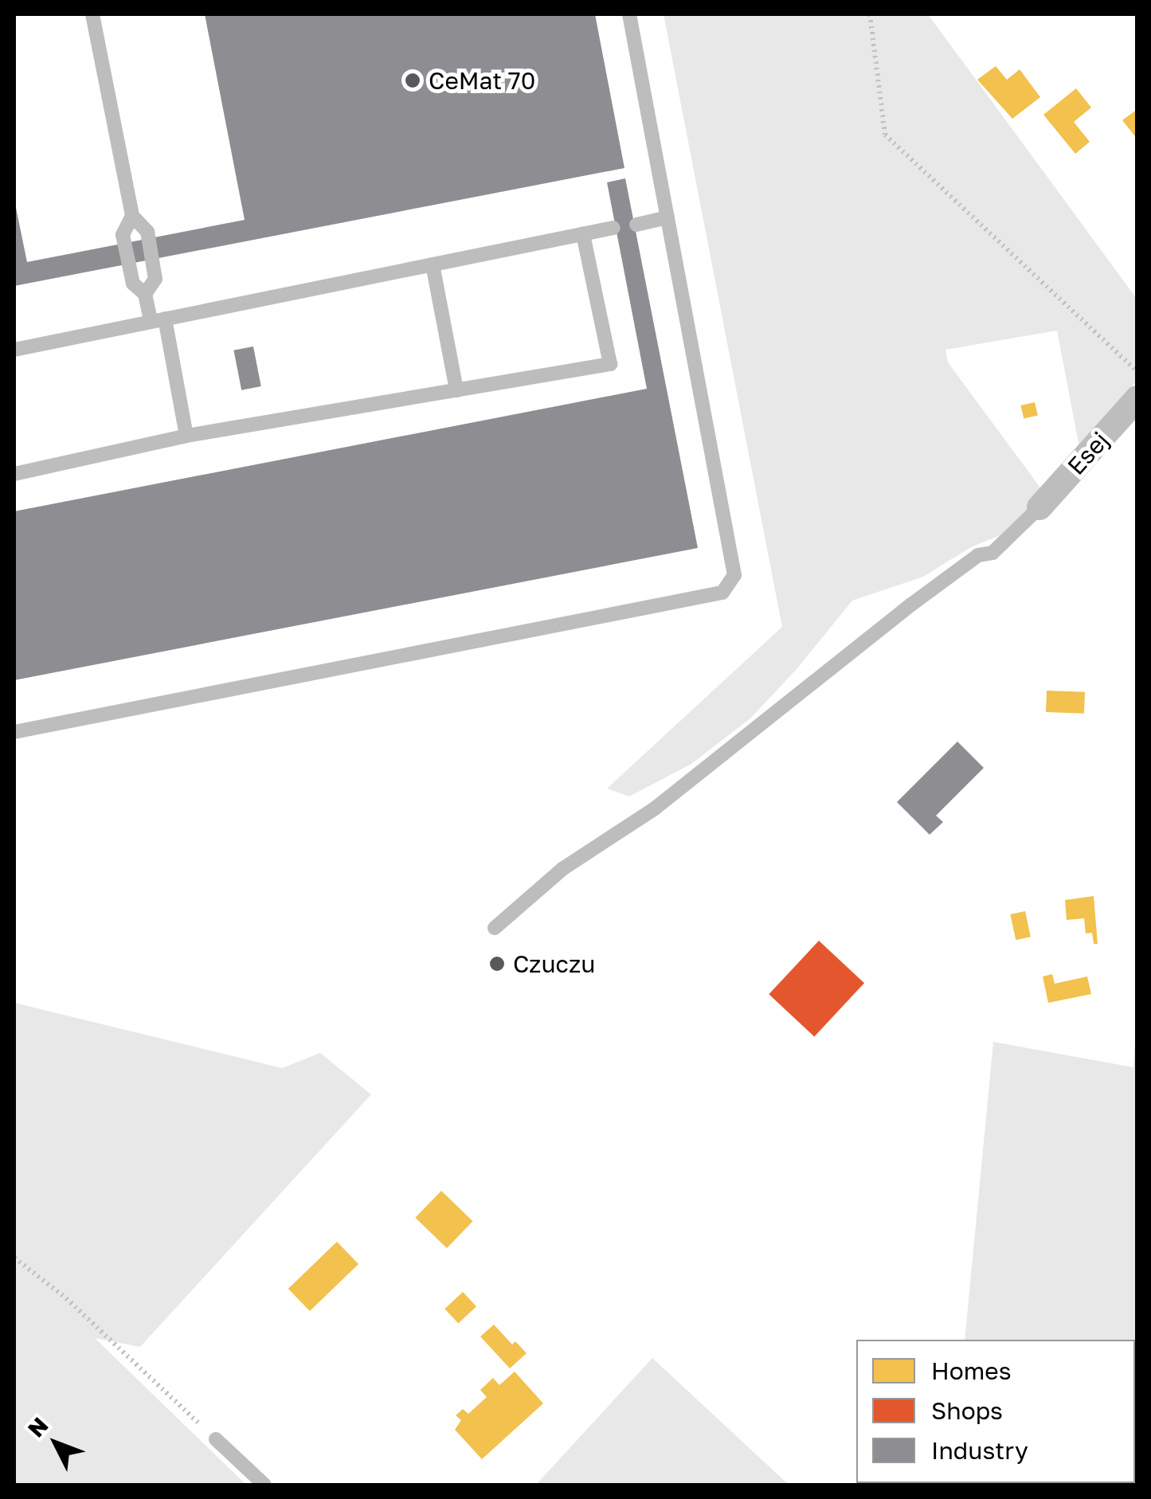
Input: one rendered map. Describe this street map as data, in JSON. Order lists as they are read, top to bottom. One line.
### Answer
{"streets":{"street":["Esej"]},"places":["CeMat 70","Czuczu"],"legend":["Homes","Shops","Industry"],"north":"top left"}
